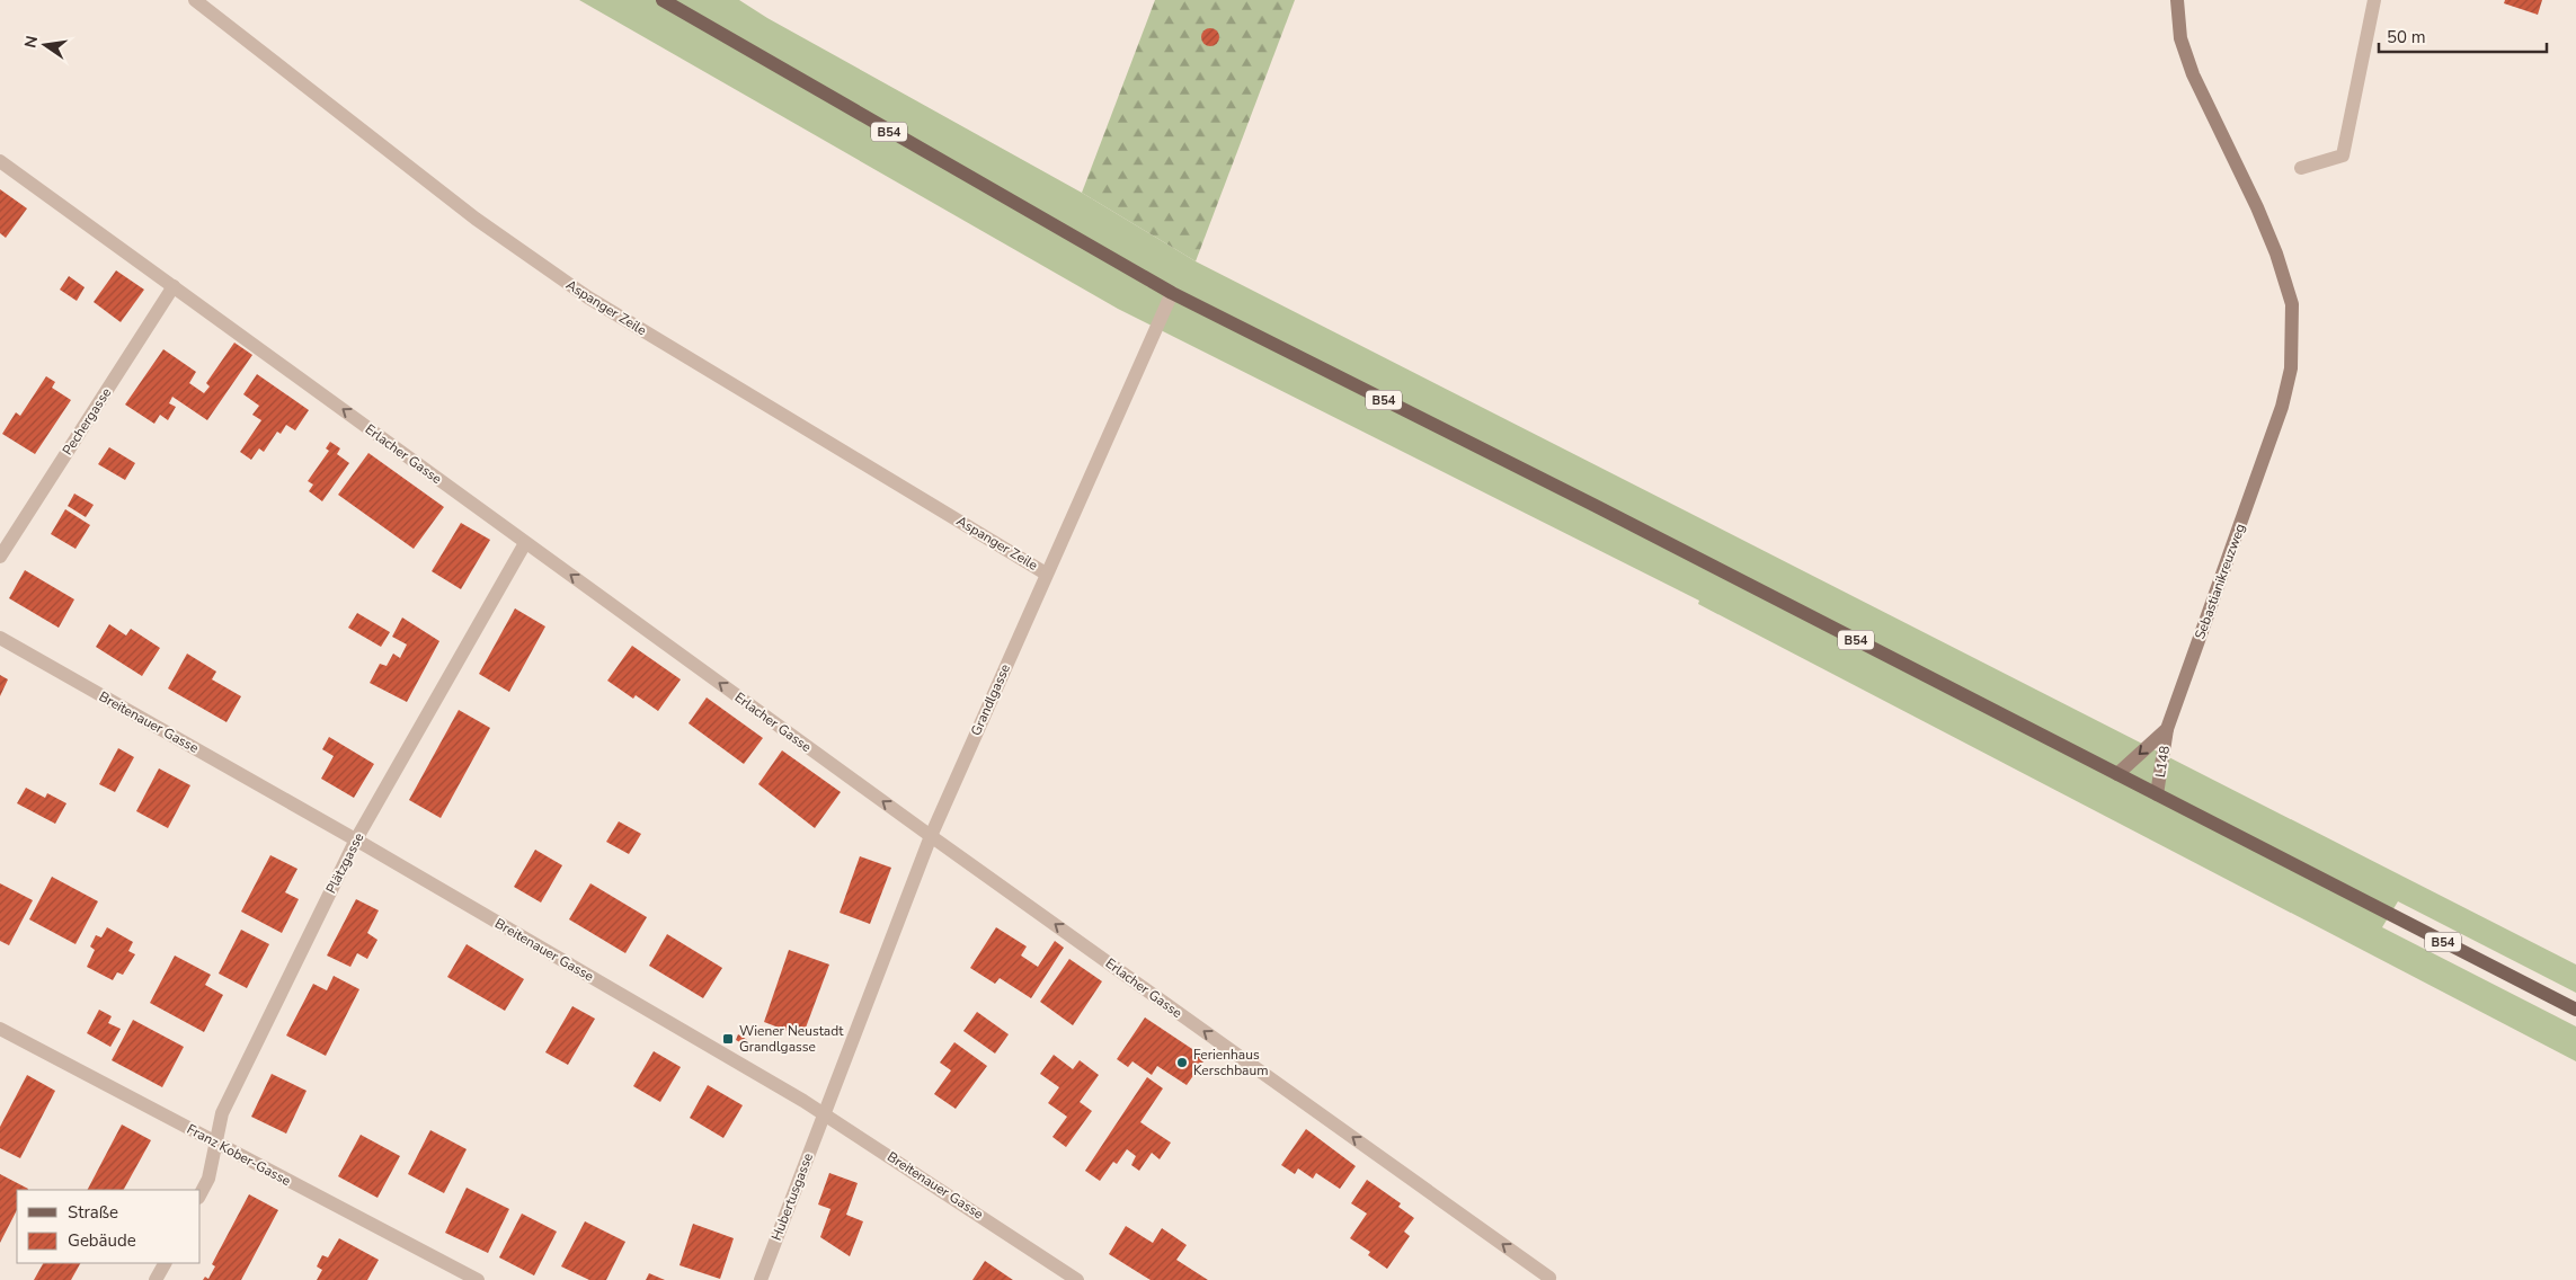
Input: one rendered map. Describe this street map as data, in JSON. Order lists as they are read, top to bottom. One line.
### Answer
{"streets":{"main road":["B54","Sebastianikreuzweg","L148"],"street":["Aspanger Zeile","Pechergasse","Erlacher Gasse","Grandlgasse","Breitenauer Gasse","Plätzgasse","Franz Kober-Gasse","Hubertusgasse"]},"crossings":[["B54","Sebastianikreuzweg"],["B54","Grandlgasse"],["B54","L148"],["Aspanger Zeile","Grandlgasse"],["Pechergasse","Erlacher Gasse"],["Erlacher Gasse","Grandlgasse"],["Erlacher Gasse","Plätzgasse"],["Sebastianikreuzweg","L148"],["Grandlgasse","Breitenauer Gasse"],["Grandlgasse","Hubertusgasse"],["Breitenauer Gasse","Plätzgasse"],["Breitenauer Gasse","Hubertusgasse"],["Plätzgasse","Franz Kober-Gasse"]],"one_way":["Erlacher Gasse"],"places":{"transit":["Wiener Neustadt Grandlgasse"],"other":["Ferienhaus Kerschbaum"]},"legend":["Straße","Gebäude"],"scale_bar":"50 m","north":"left"}
